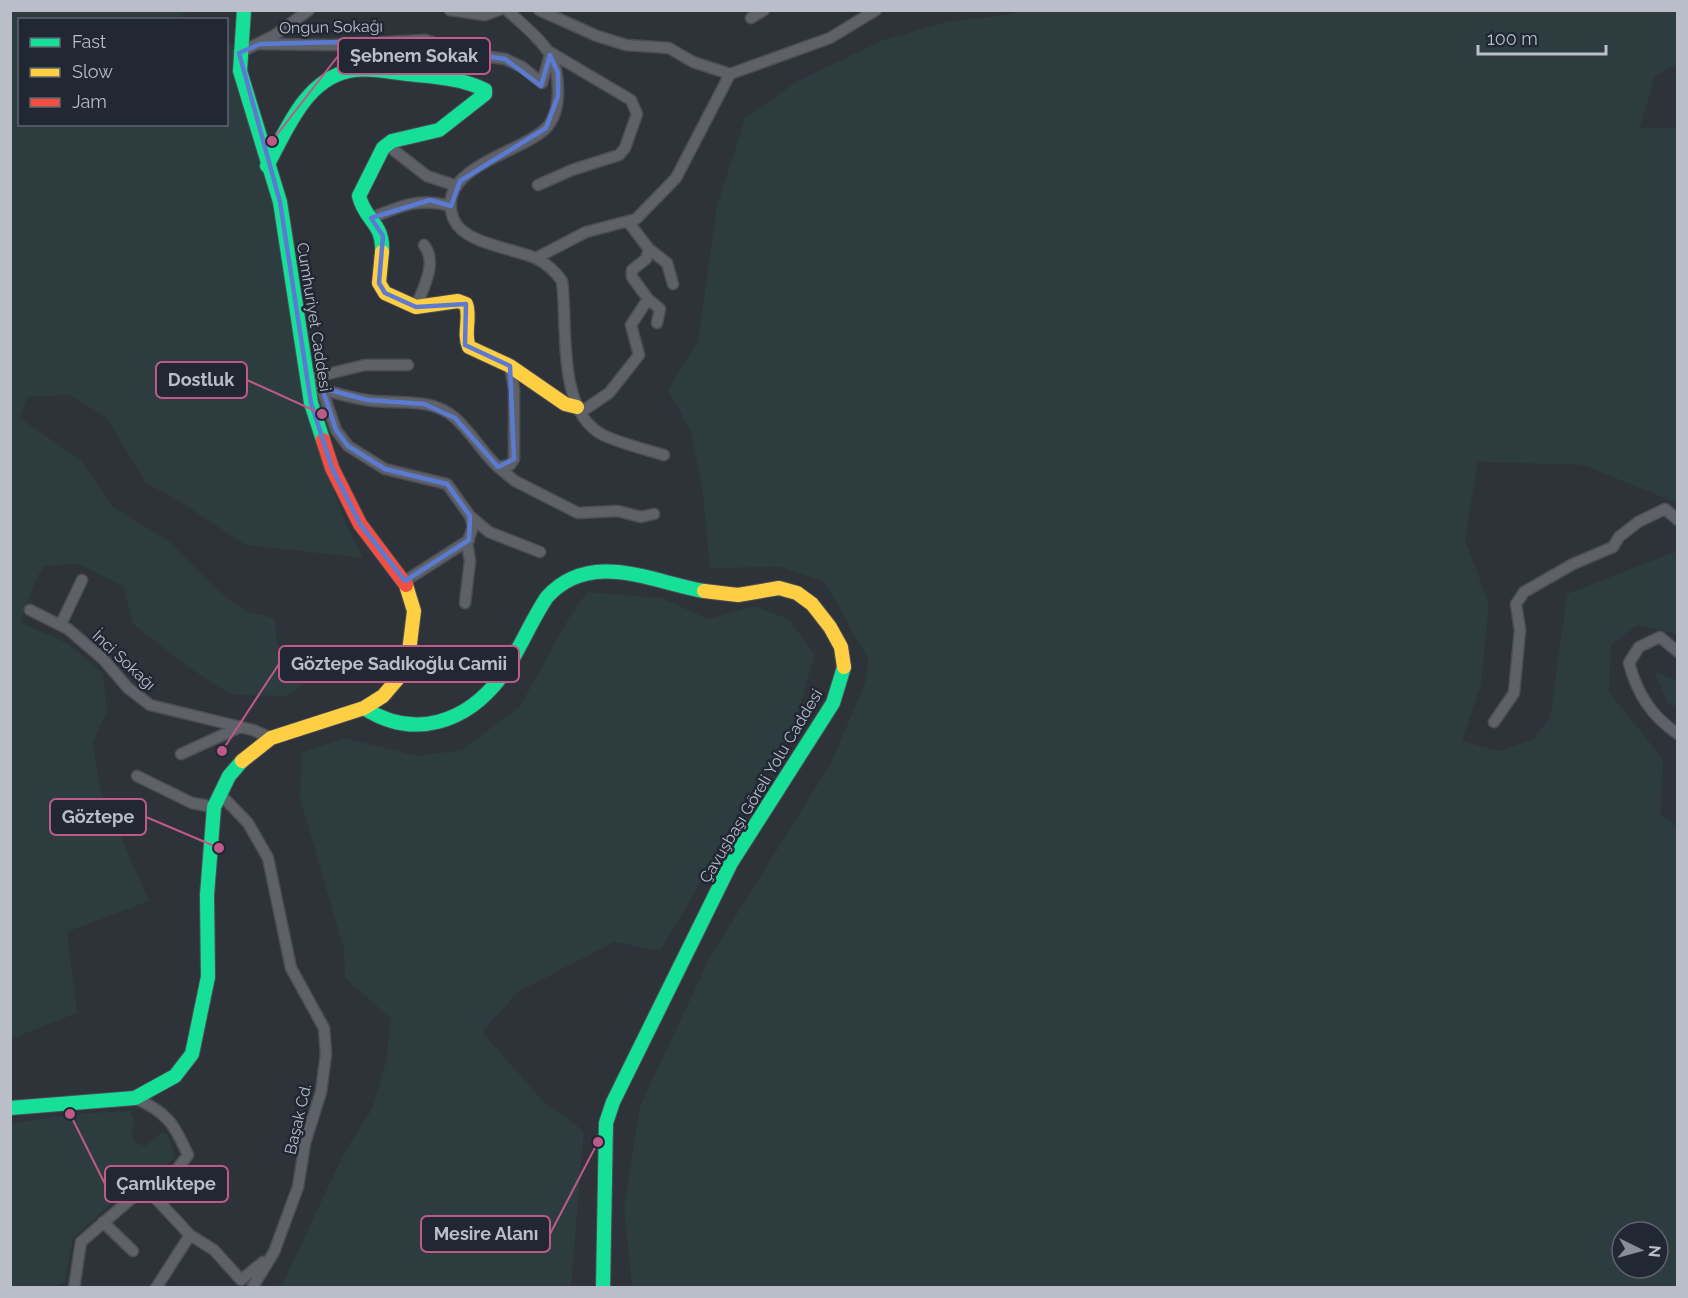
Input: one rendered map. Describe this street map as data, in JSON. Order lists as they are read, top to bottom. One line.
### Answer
{"streets":{"main road":["Cumhuriyet Caddesi","Çavuşbaşı Göreli Yolu Caddesi"],"street":["Ongun Sokağı","İnci Sokağı","Başak Cd."]},"crossings":[["Cumhuriyet Caddesi","İnci Sokağı"],["Cumhuriyet Caddesi","Çavuşbaşı Göreli Yolu Caddesi"],["Cumhuriyet Caddesi","Başak Cd."]],"places":["Şebnem Sokak","Dostluk","Göztepe Sadıkoğlu Camii","Göztepe","Çamlıktepe","Mesire Alanı"],"legend":["Fast","Slow","Jam"],"scale_bar":"100 m","north":"right"}
